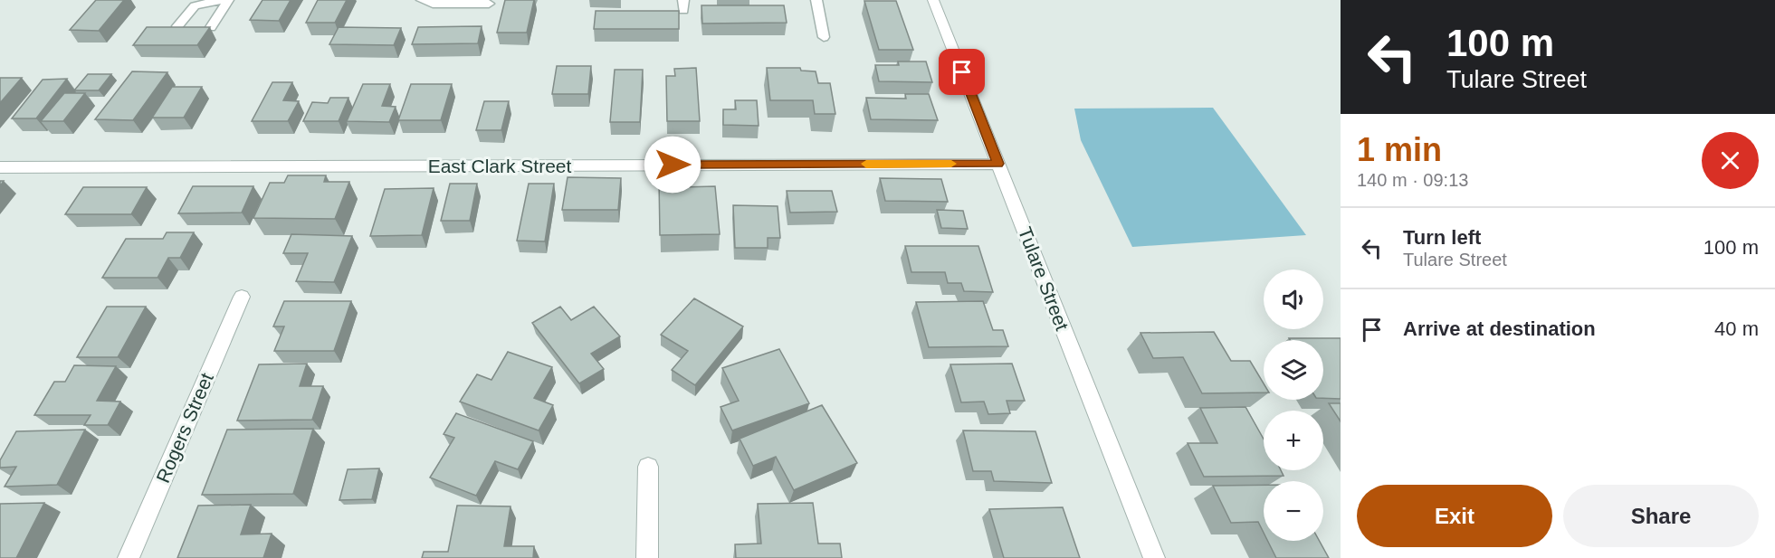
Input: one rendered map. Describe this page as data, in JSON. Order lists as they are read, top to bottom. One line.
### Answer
{"streets":{"street":["East Clark Street","Tulare Street","Rogers Street"]},"crossings":[["East Clark Street","Tulare Street"]],"page":{"turn":["100 m","Tulare Street"],"heading":["1 min","140 m · 09:13"],"list":[{"name":"Turn left","note":"Tulare Street","value":"100 m"},{"name":"Arrive at destination","value":"40 m"}],"map_buttons":["+","−"],"buttons":["Exit","Share"]}}
